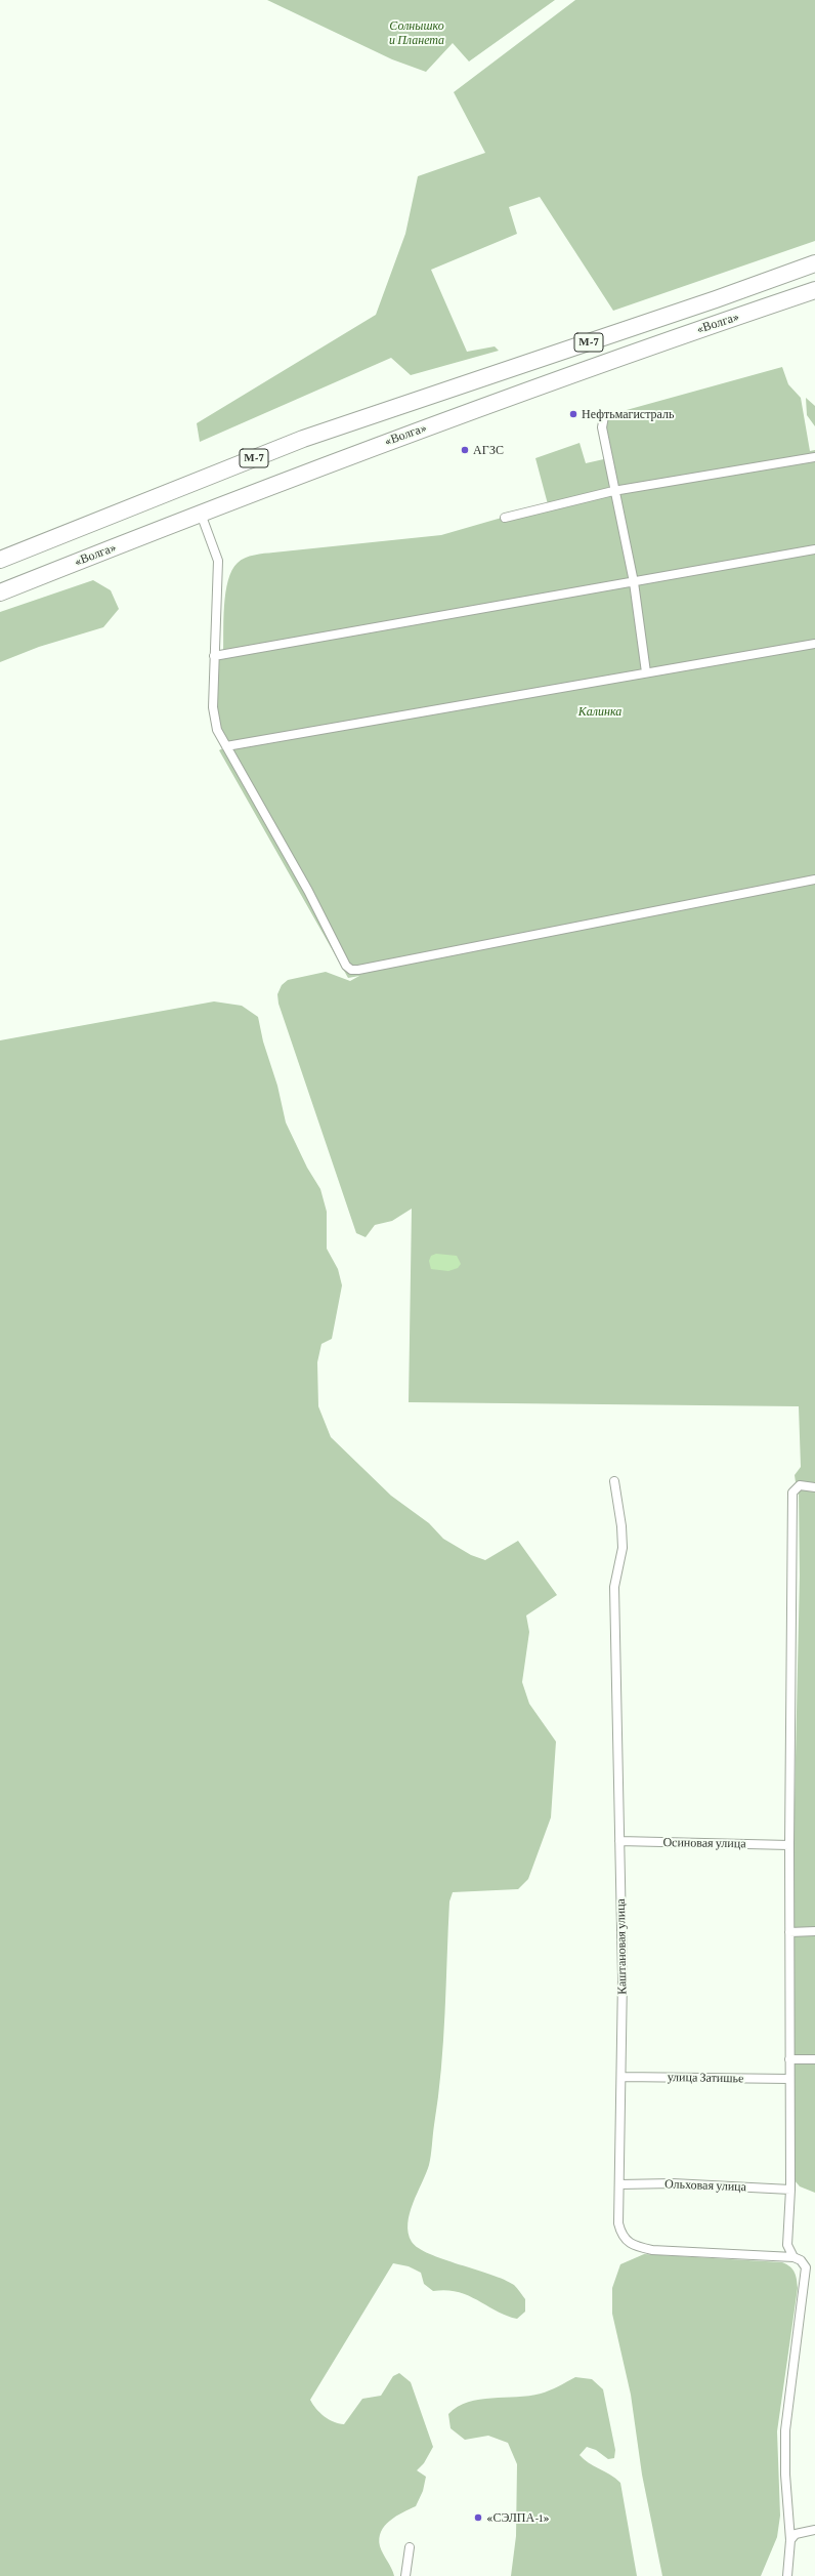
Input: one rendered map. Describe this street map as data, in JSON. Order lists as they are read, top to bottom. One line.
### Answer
{"streets":{"highway":["«Волга»","М-7"],"street":["Осиновая улица","Каштановая улица","улица Затишье","Ольховая улица"]},"crossings":[["Осиновая улица","Каштановая улица"],["Каштановая улица","улица Затишье"],["Каштановая улица","Ольховая улица"]],"parks":["Солнышко и Планета","Калинка"],"places":["Нефтьмагистраль","АГЗС","«СЭЛПА-1»"]}
